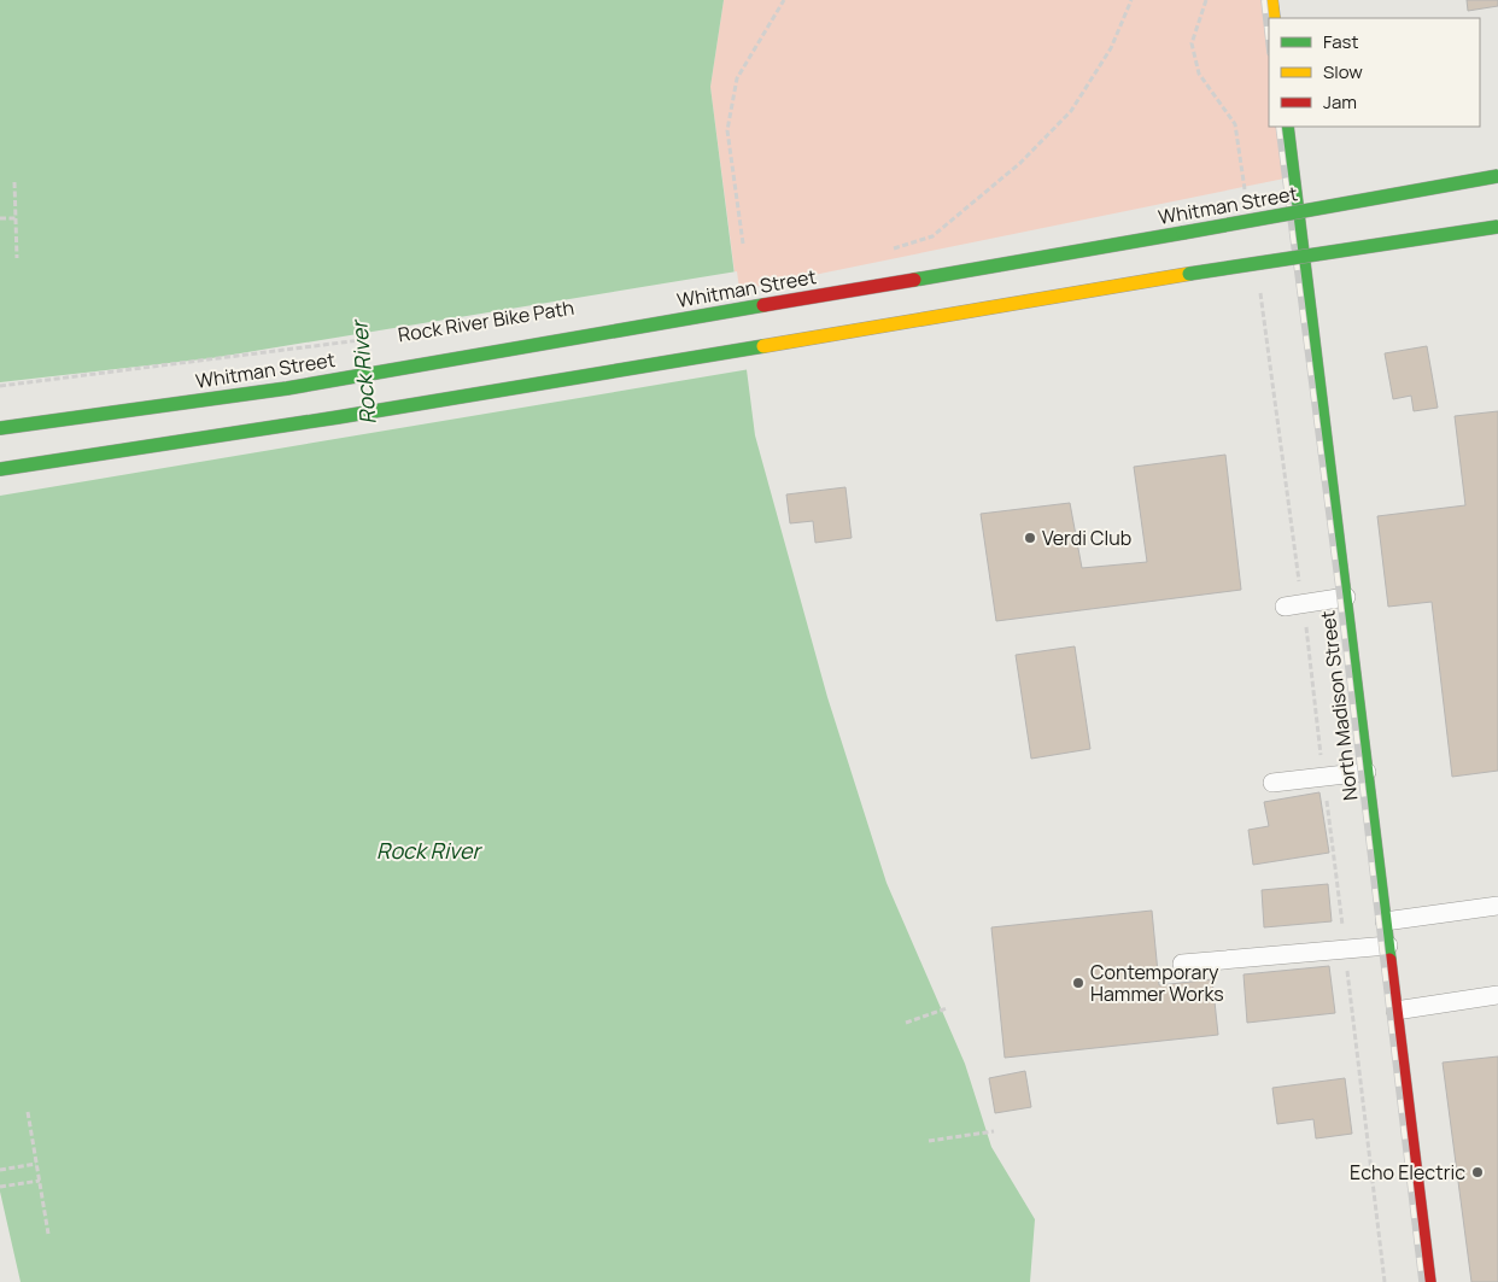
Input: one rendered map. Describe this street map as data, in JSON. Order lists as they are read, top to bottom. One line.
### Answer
{"streets":{"main road":["Whitman Street","North Madison Street"],"path":["Rock River Bike Path"]},"water":["Rock River"],"places":["Verdi Club","Contemporary Hammer Works","Echo Electric"],"legend":["Fast","Slow","Jam"]}
